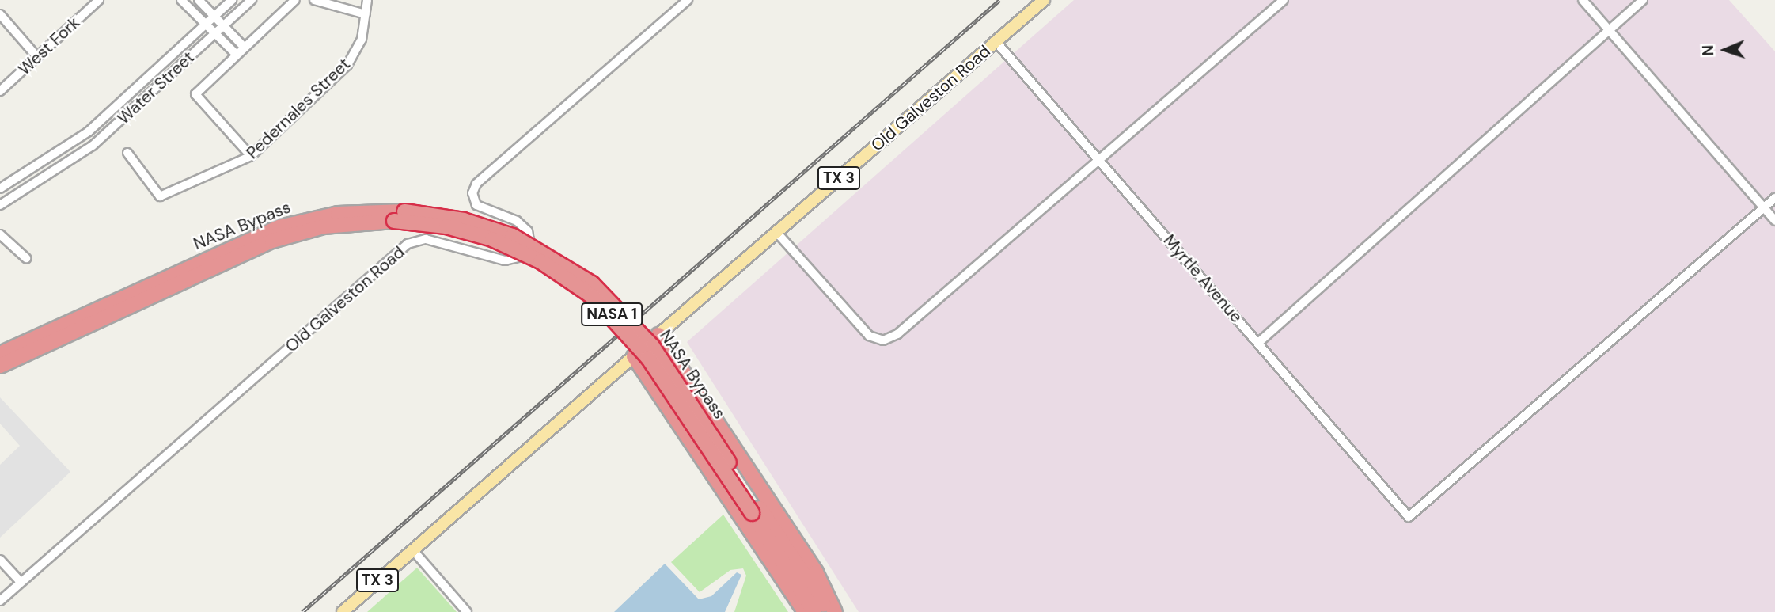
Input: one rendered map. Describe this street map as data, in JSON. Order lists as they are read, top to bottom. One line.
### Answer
{"streets":{"highway":["NASA Bypass","NASA 1"],"main road":["Old Galveston Road","TX 3"],"street":["West Fork","Water Street","Pedernales Street","Myrtle Avenue"]},"crossings":[["Old Galveston Road","Myrtle Avenue"]],"north":"left"}
